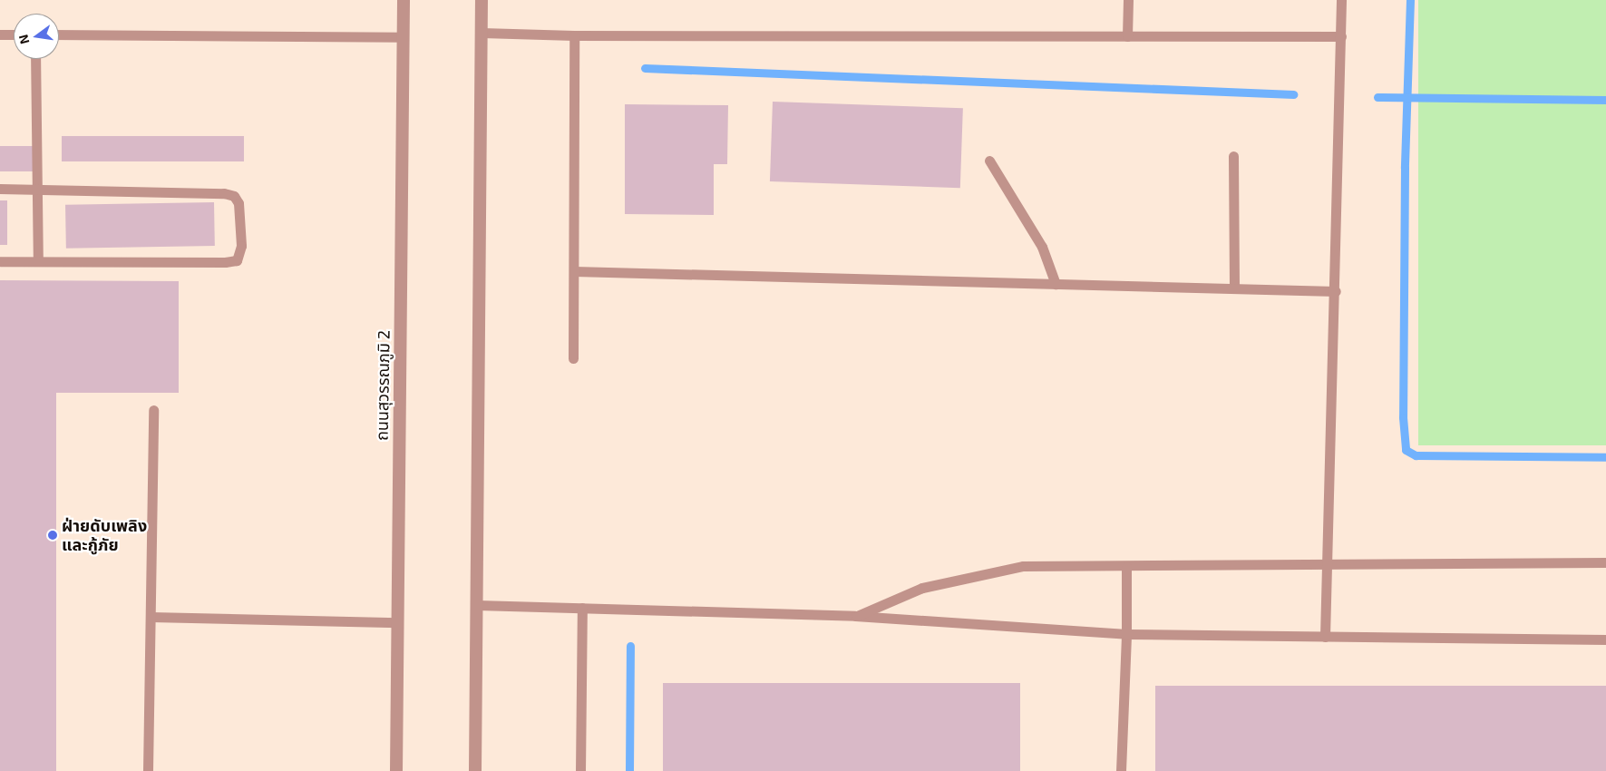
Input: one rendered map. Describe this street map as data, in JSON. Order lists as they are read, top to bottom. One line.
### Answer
{"streets":{"street":["ถนนสุวรรณภูมิ 2"]},"places":["ฝ่ายดับเพลิง และกู้ภัย"],"north":"left"}
